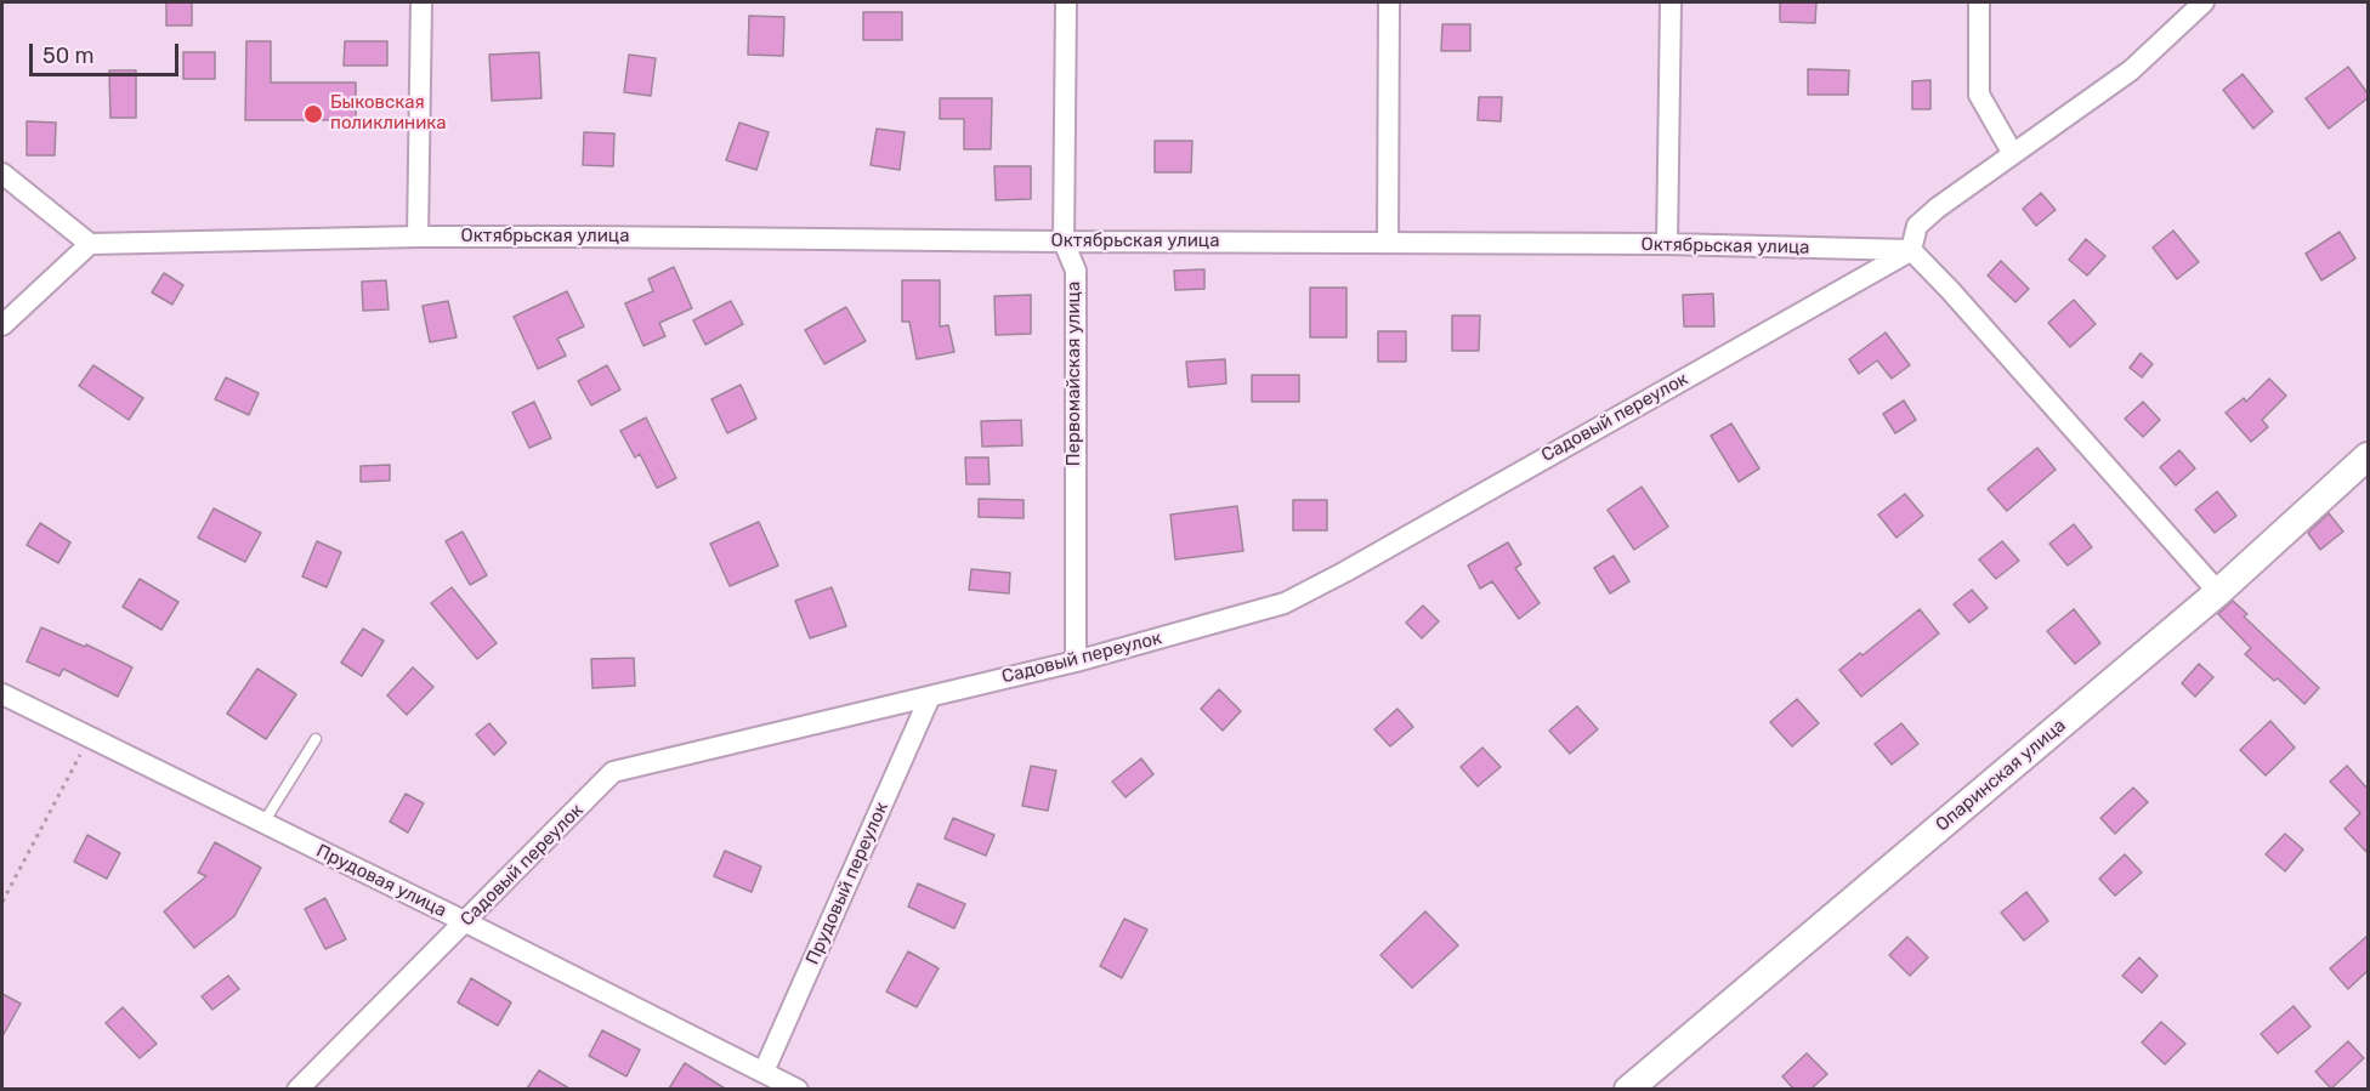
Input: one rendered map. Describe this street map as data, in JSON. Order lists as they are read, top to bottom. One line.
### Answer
{"streets":{"main road":["Опаринская улица"],"street":["Октябрьская улица","Первомайская улица","Садовый переулок","Прудовая улица","Прудовый переулок"]},"crossings":[["Октябрьская улица","Первомайская улица"],["Октябрьская улица","Садовый переулок"],["Первомайская улица","Садовый переулок"],["Садовый переулок","Прудовая улица"],["Садовый переулок","Прудовый переулок"],["Прудовая улица","Прудовый переулок"]],"places":["Быковская поликлиника"],"scale_bar":"50 m"}
